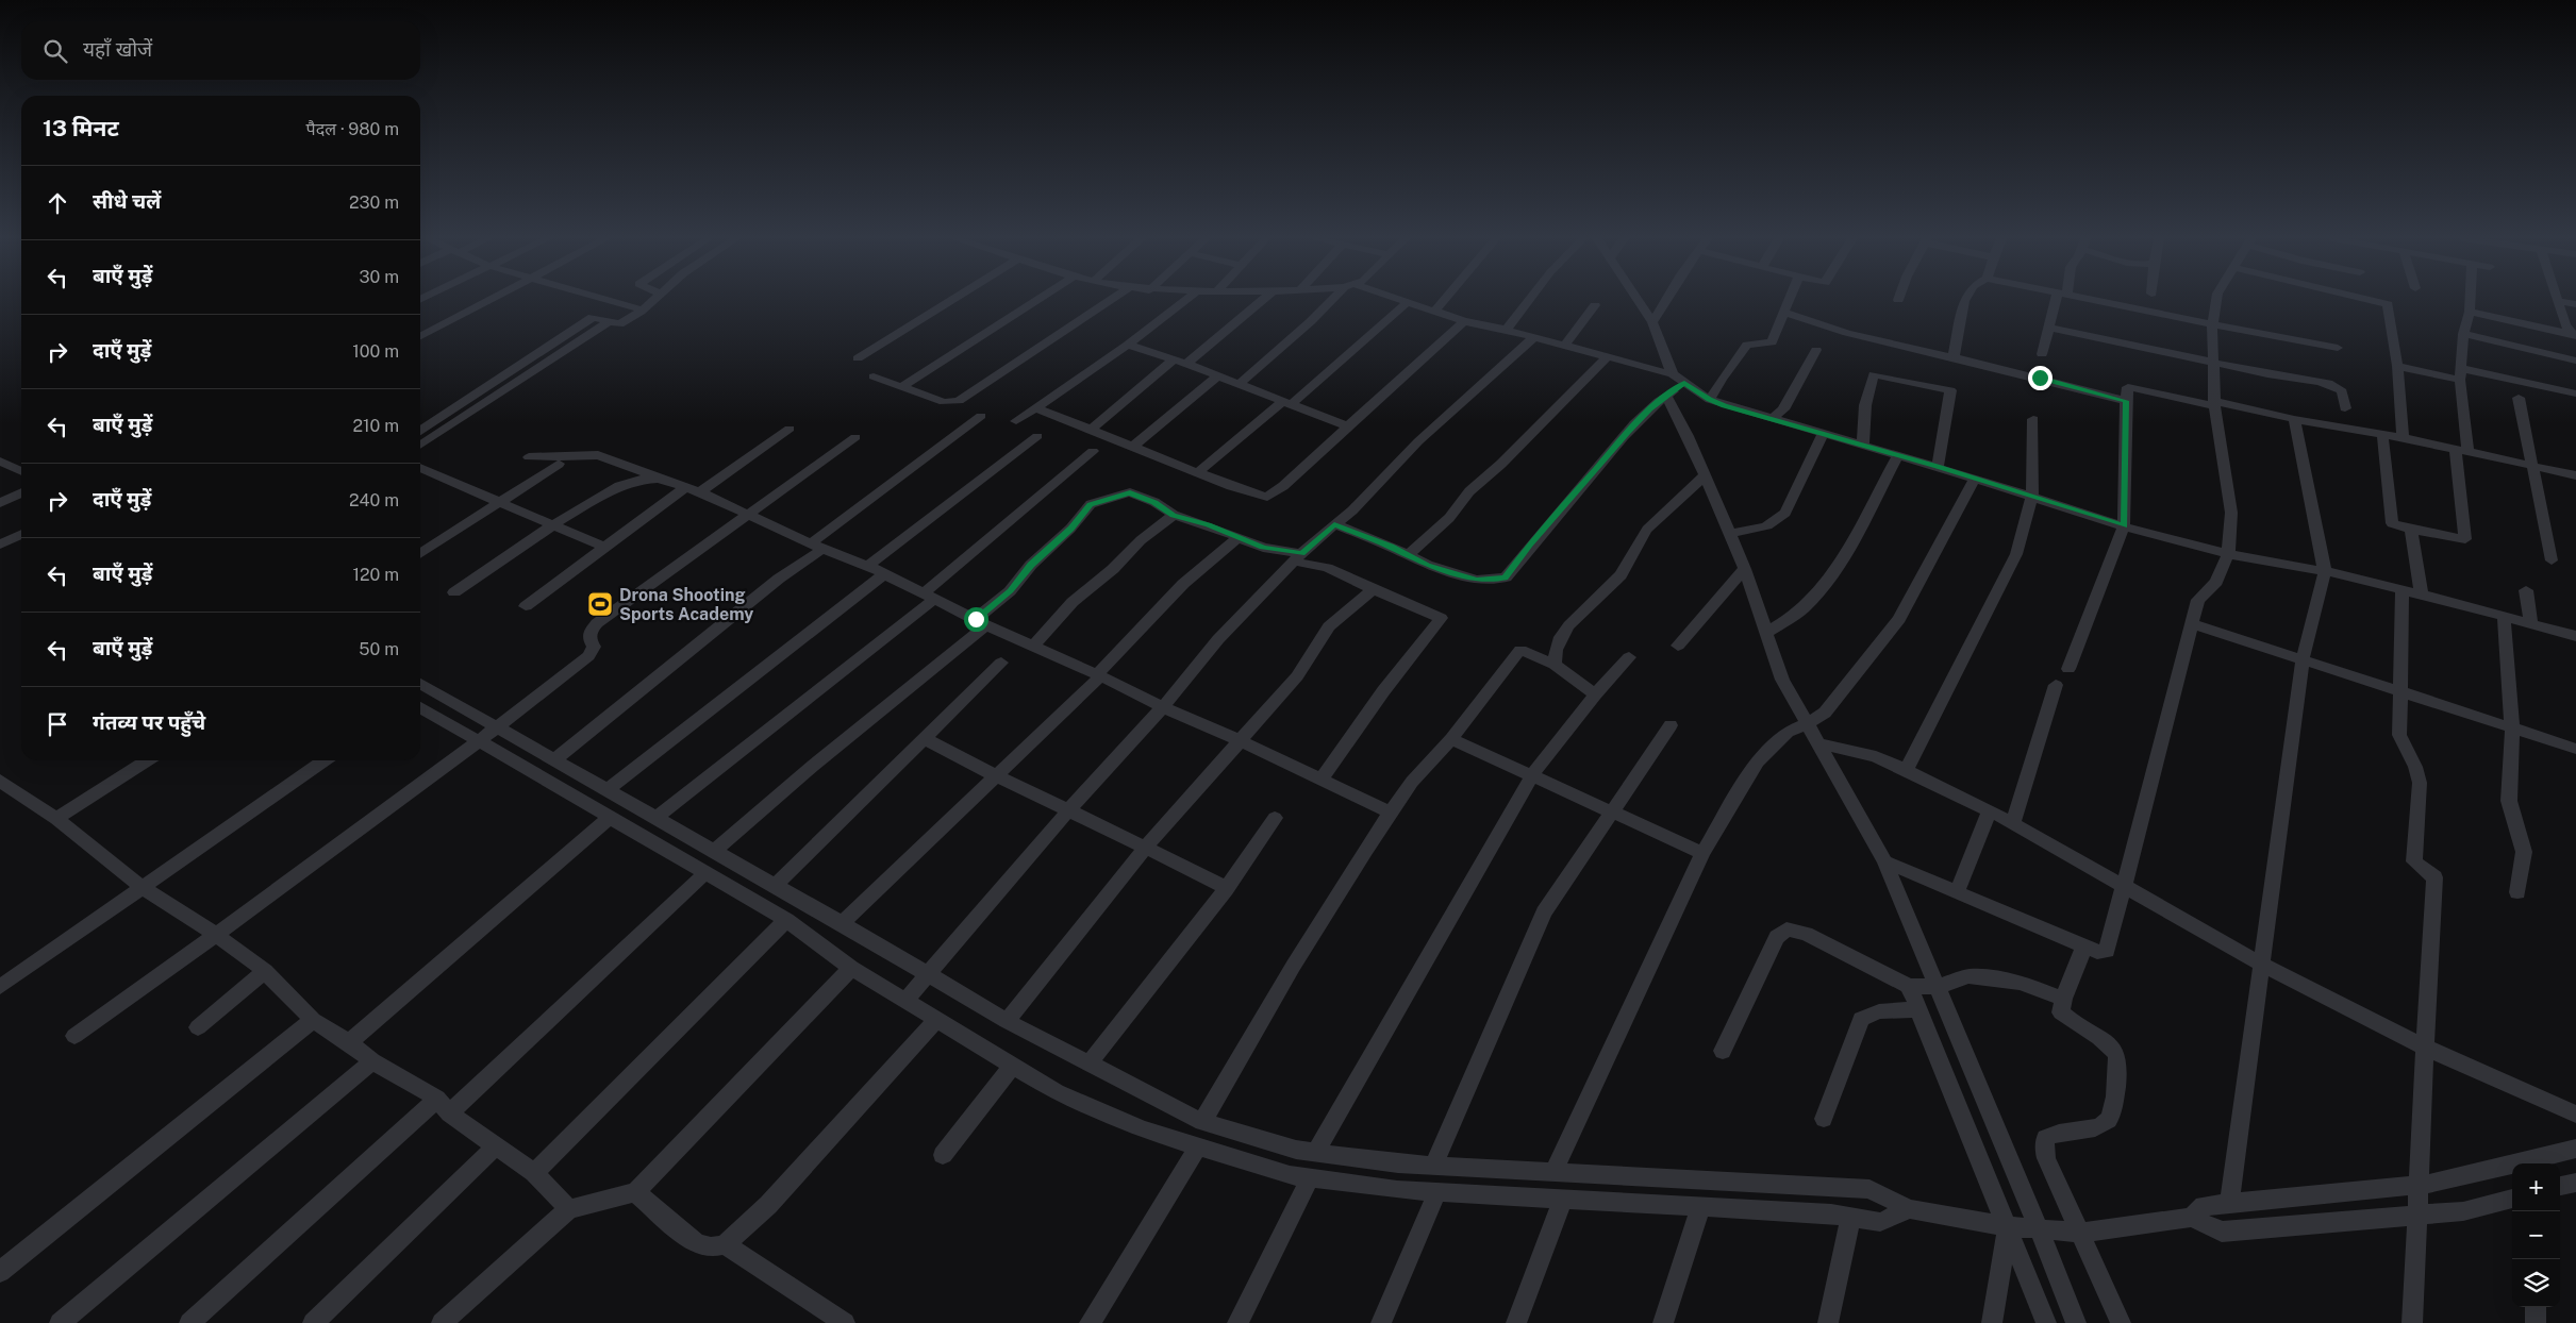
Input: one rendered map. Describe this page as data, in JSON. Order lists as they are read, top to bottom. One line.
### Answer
{"places":{"sports":["Drona Shooting Sports Academy"]},"page":{"search":"यहाँ खोजें","heading":["13 मिनट","पैदल · 980 m"],"list":[["सीधे चलें","230 m"],["बाएँ मुड़ें","30 m"],["दाएँ मुड़ें","100 m"],["बाएँ मुड़ें","210 m"],["दाएँ मुड़ें","240 m"],["बाएँ मुड़ें","120 m"],["बाएँ मुड़ें","50 m"],"गंतव्य पर पहुँचे"],"map_buttons":["+","−"]}}
